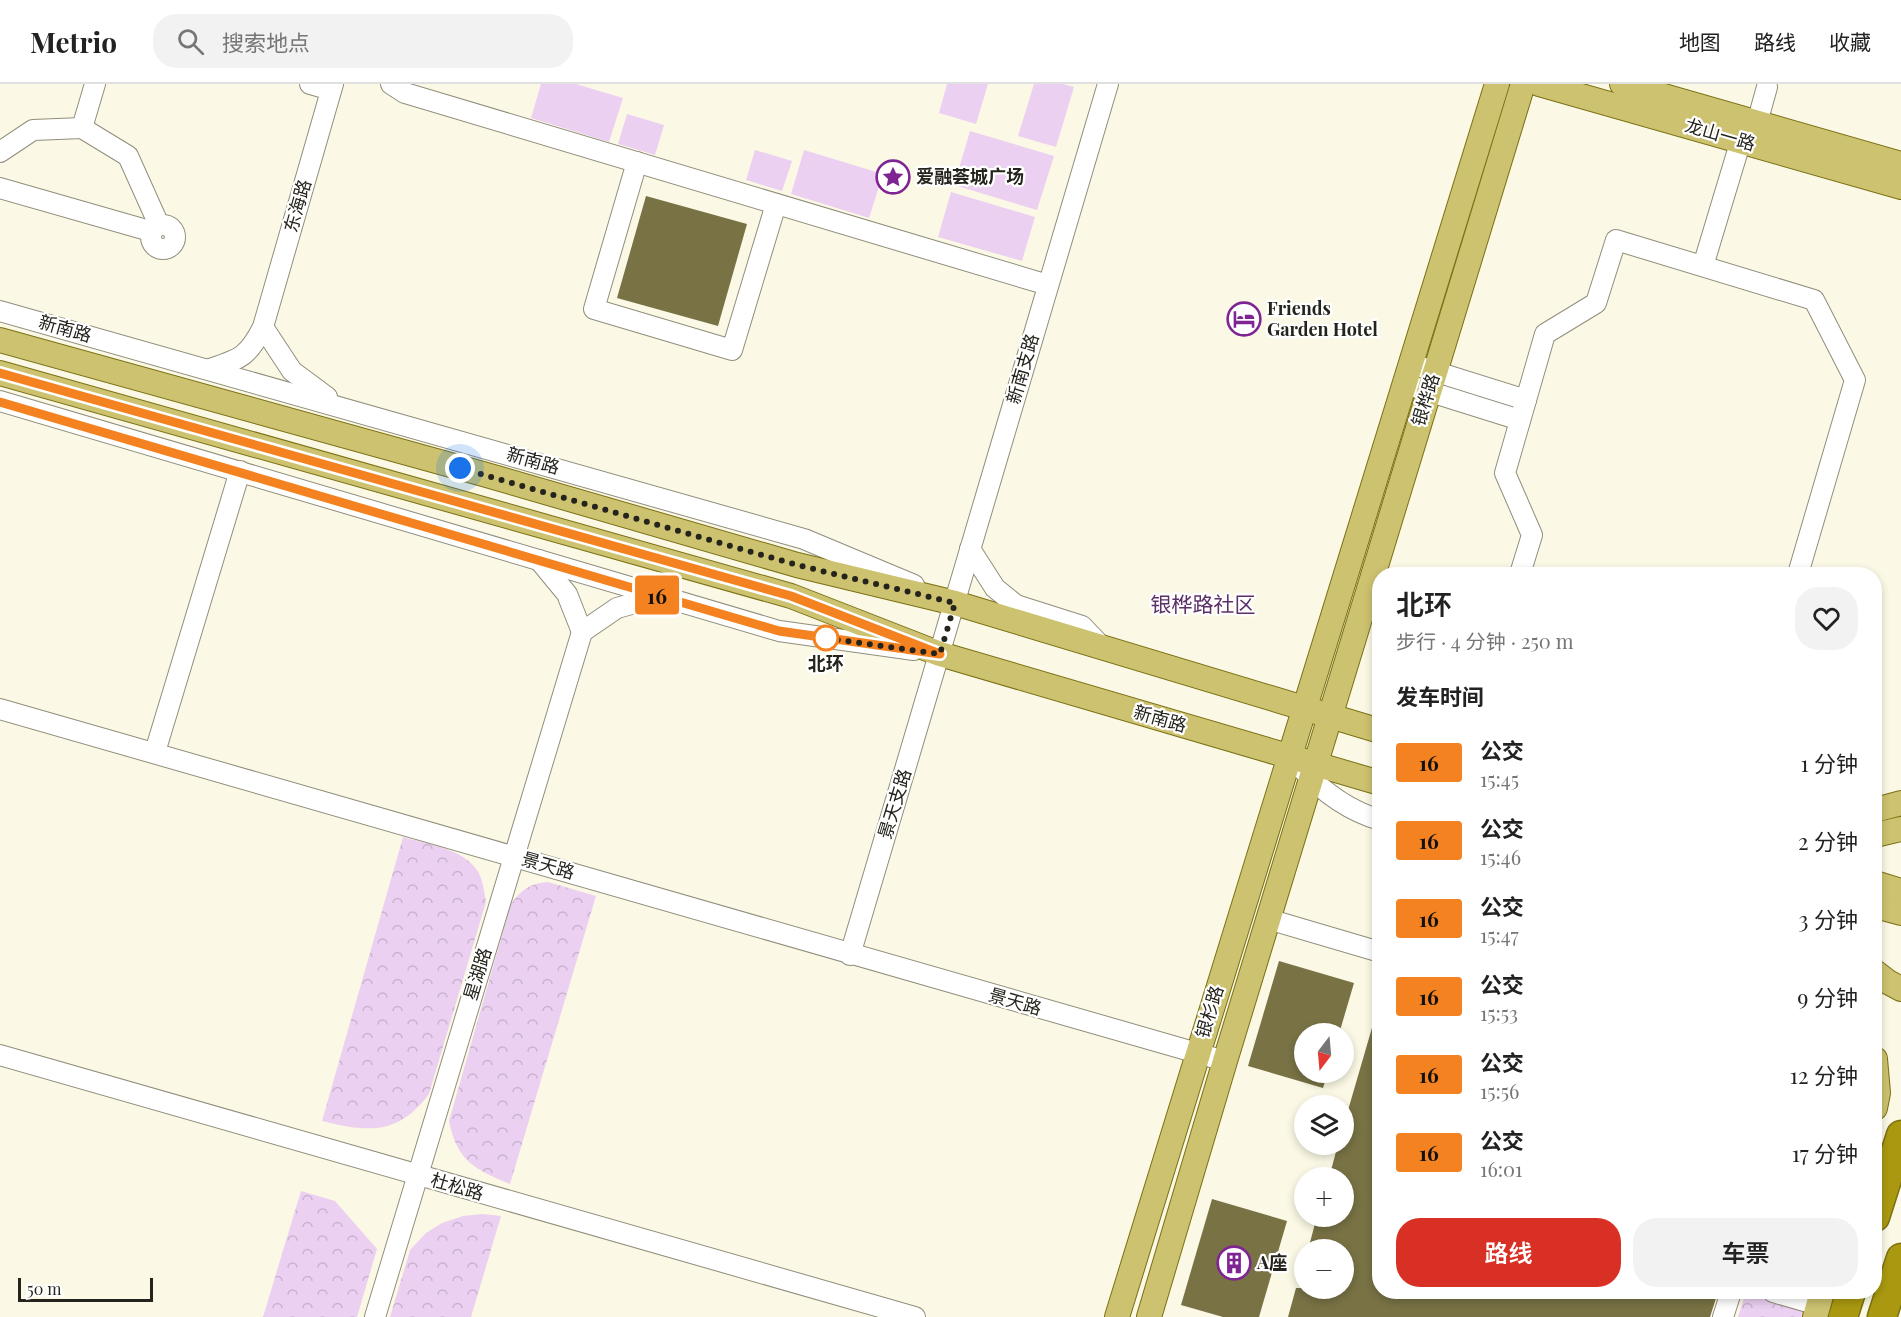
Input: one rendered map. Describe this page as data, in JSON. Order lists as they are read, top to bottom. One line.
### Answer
{"streets":{"main road":["龙山一路","新南路","银桦路","银杉路"],"street":["东海路","新南支路","景天支路","景天路","星湖路","杜松路"]},"crossings":[["东海路","新南路"],["新南路","新南支路"],["新南路","银桦路"],["新南路","景天支路"],["新南路","银杉路"],["新南支路","景天支路"],["银桦路","银杉路"],["景天支路","景天路"],["景天路","星湖路"],["景天路","银杉路"],["星湖路","杜松路"]],"districts":["银桦路社区"],"places":{"place":["爱融荟城广场"],"hotel":["Friends Garden Hotel"],"other":["北环"],"building":["A座"]},"lines":["bus line 16"],"scale_bar":"50 m","north":"bottom","page":{"header":"Metrio","search":"搜索地点","nav":["地图","路线","收藏"],"on_map":"16","heading":[["北环","步行 · 4 分钟 · 250 m"],"发车时间"],"list":[{"mark":"16","name":"公交","note":"15:45","value":"1 分钟"},{"mark":"16","name":"公交","note":"15:46","value":"2 分钟"},{"mark":"16","name":"公交","note":"15:47","value":"3 分钟"},{"mark":"16","name":"公交","note":"15:53","value":"9 分钟"},{"mark":"16","name":"公交","note":"15:56","value":"12 分钟"},{"mark":"16","name":"公交","note":"16:01","value":"17 分钟"}],"map_buttons":["+","−"],"buttons":["路线","车票"],"scale":"50 m"}}
